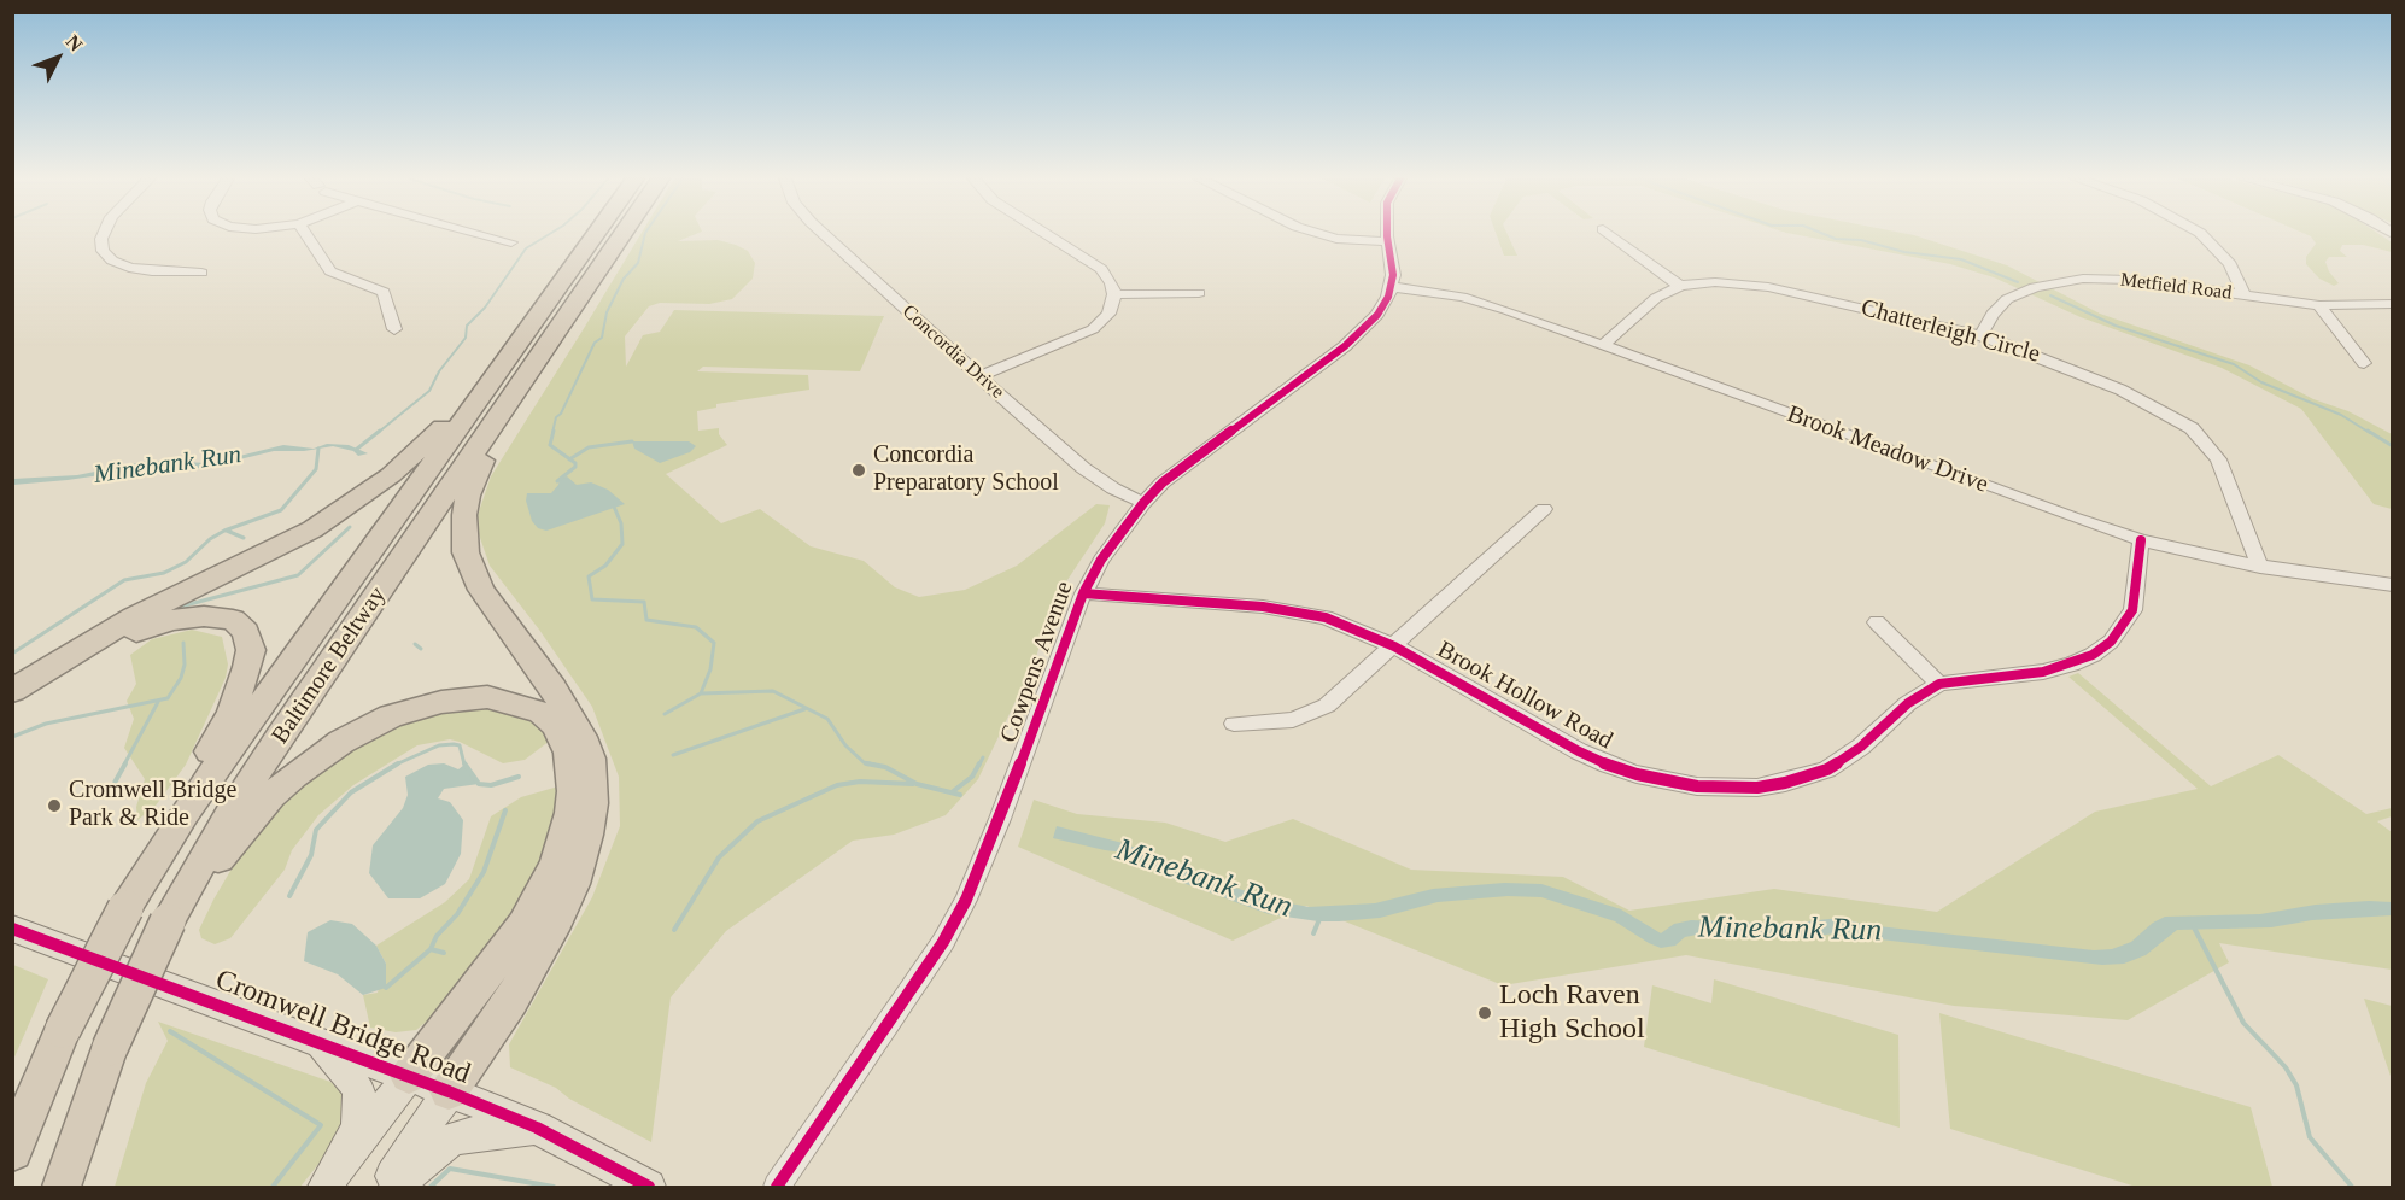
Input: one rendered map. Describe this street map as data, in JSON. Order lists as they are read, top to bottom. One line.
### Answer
{"streets":{"highway":["Baltimore Beltway"],"main road":["Cromwell Bridge Road"],"street":["Metfield Road","Chatterleigh Circle","Concordia Drive","Brook Meadow Drive","Cowpens Avenue","Brook Hollow Road"]},"crossings":[["Metfield Road","Chatterleigh Circle"],["Chatterleigh Circle","Brook Meadow Drive"],["Concordia Drive","Cowpens Avenue"],["Brook Meadow Drive","Cowpens Avenue"],["Brook Meadow Drive","Brook Hollow Road"],["Cowpens Avenue","Brook Hollow Road"]],"water":["Minebank Run"],"places":["Concordia Preparatory School","Cromwell Bridge Park & Ride","Loch Raven High School"],"north":"top right"}
